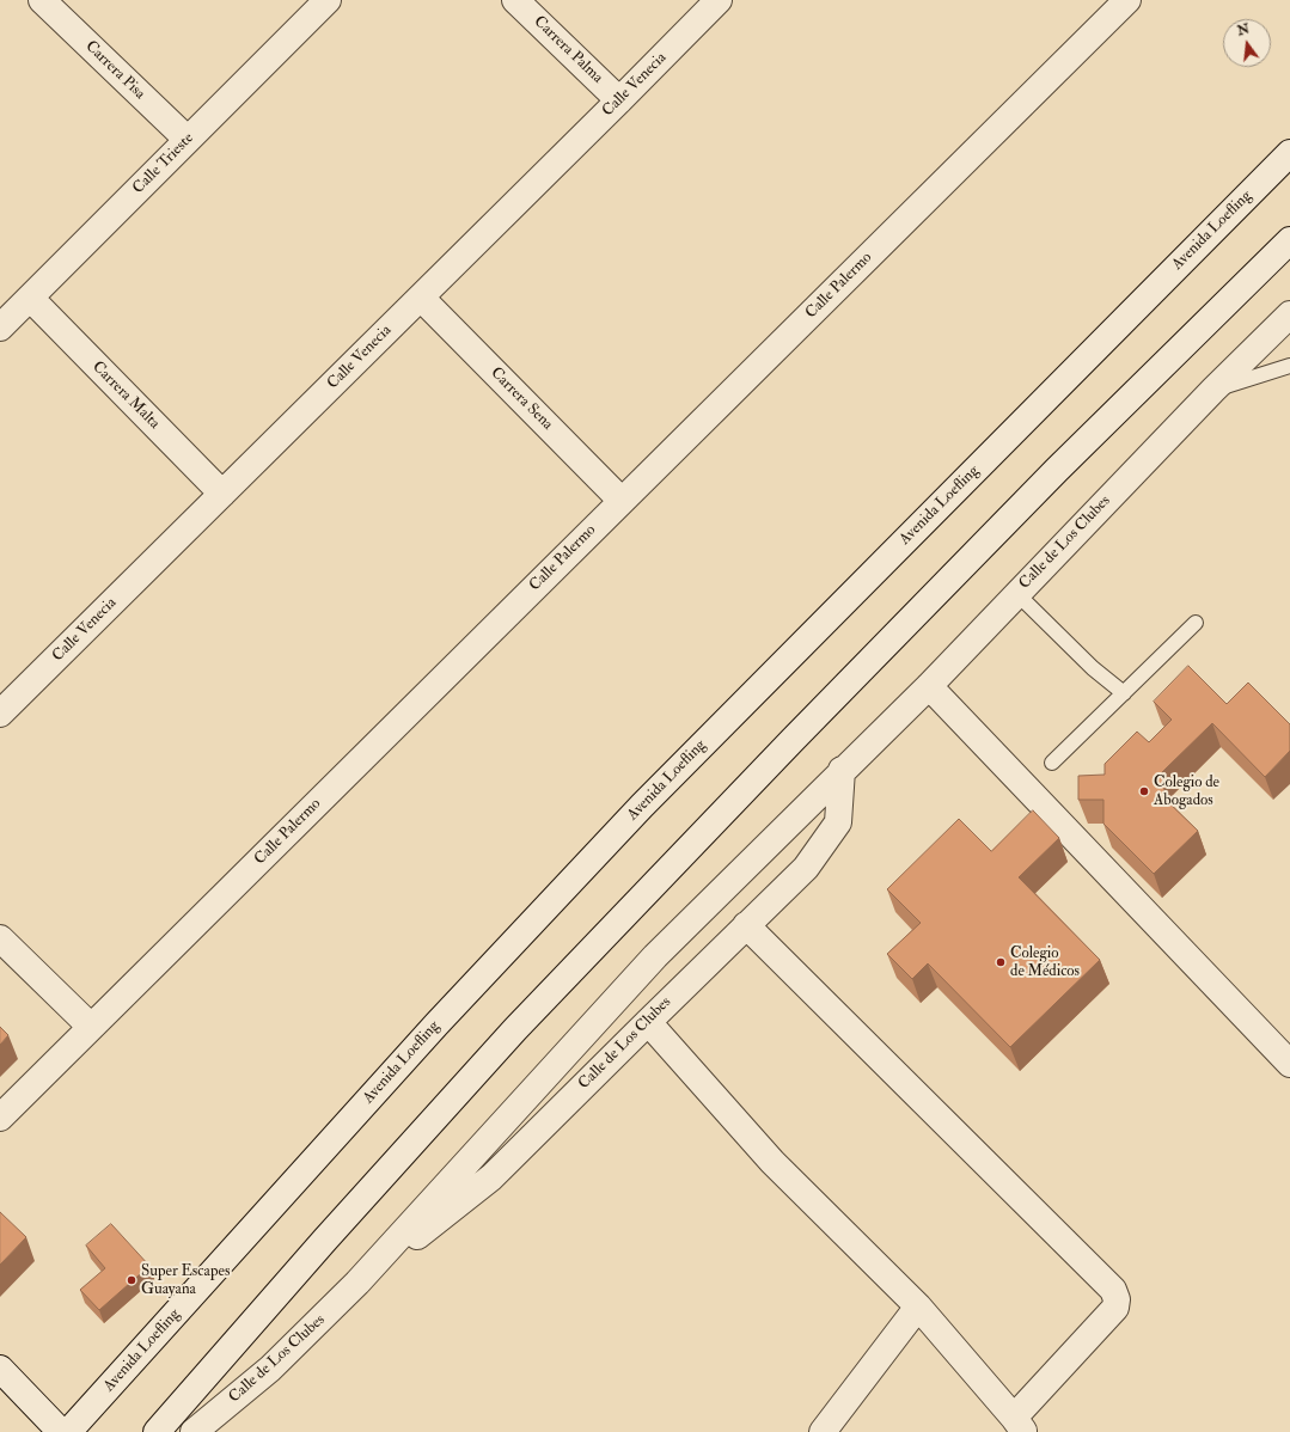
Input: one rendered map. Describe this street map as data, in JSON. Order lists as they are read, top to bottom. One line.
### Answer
{"streets":{"street":["Carrera Palma","Carrera Pisa","Calle Venecia","Calle Trieste","Avenida Loefling","Calle Palermo","Carrera Malta","Carrera Sena","Calle de Los Clubes"]},"crossings":[["Carrera Palma","Calle Venecia"],["Carrera Pisa","Calle Trieste"],["Calle Venecia","Carrera Malta"],["Calle Venecia","Carrera Sena"],["Calle Trieste","Carrera Malta"],["Calle Palermo","Carrera Sena"]],"places":["Colegio de Abogados","Colegio de Médicos","Super Escapes Guayana"],"north":"top"}
